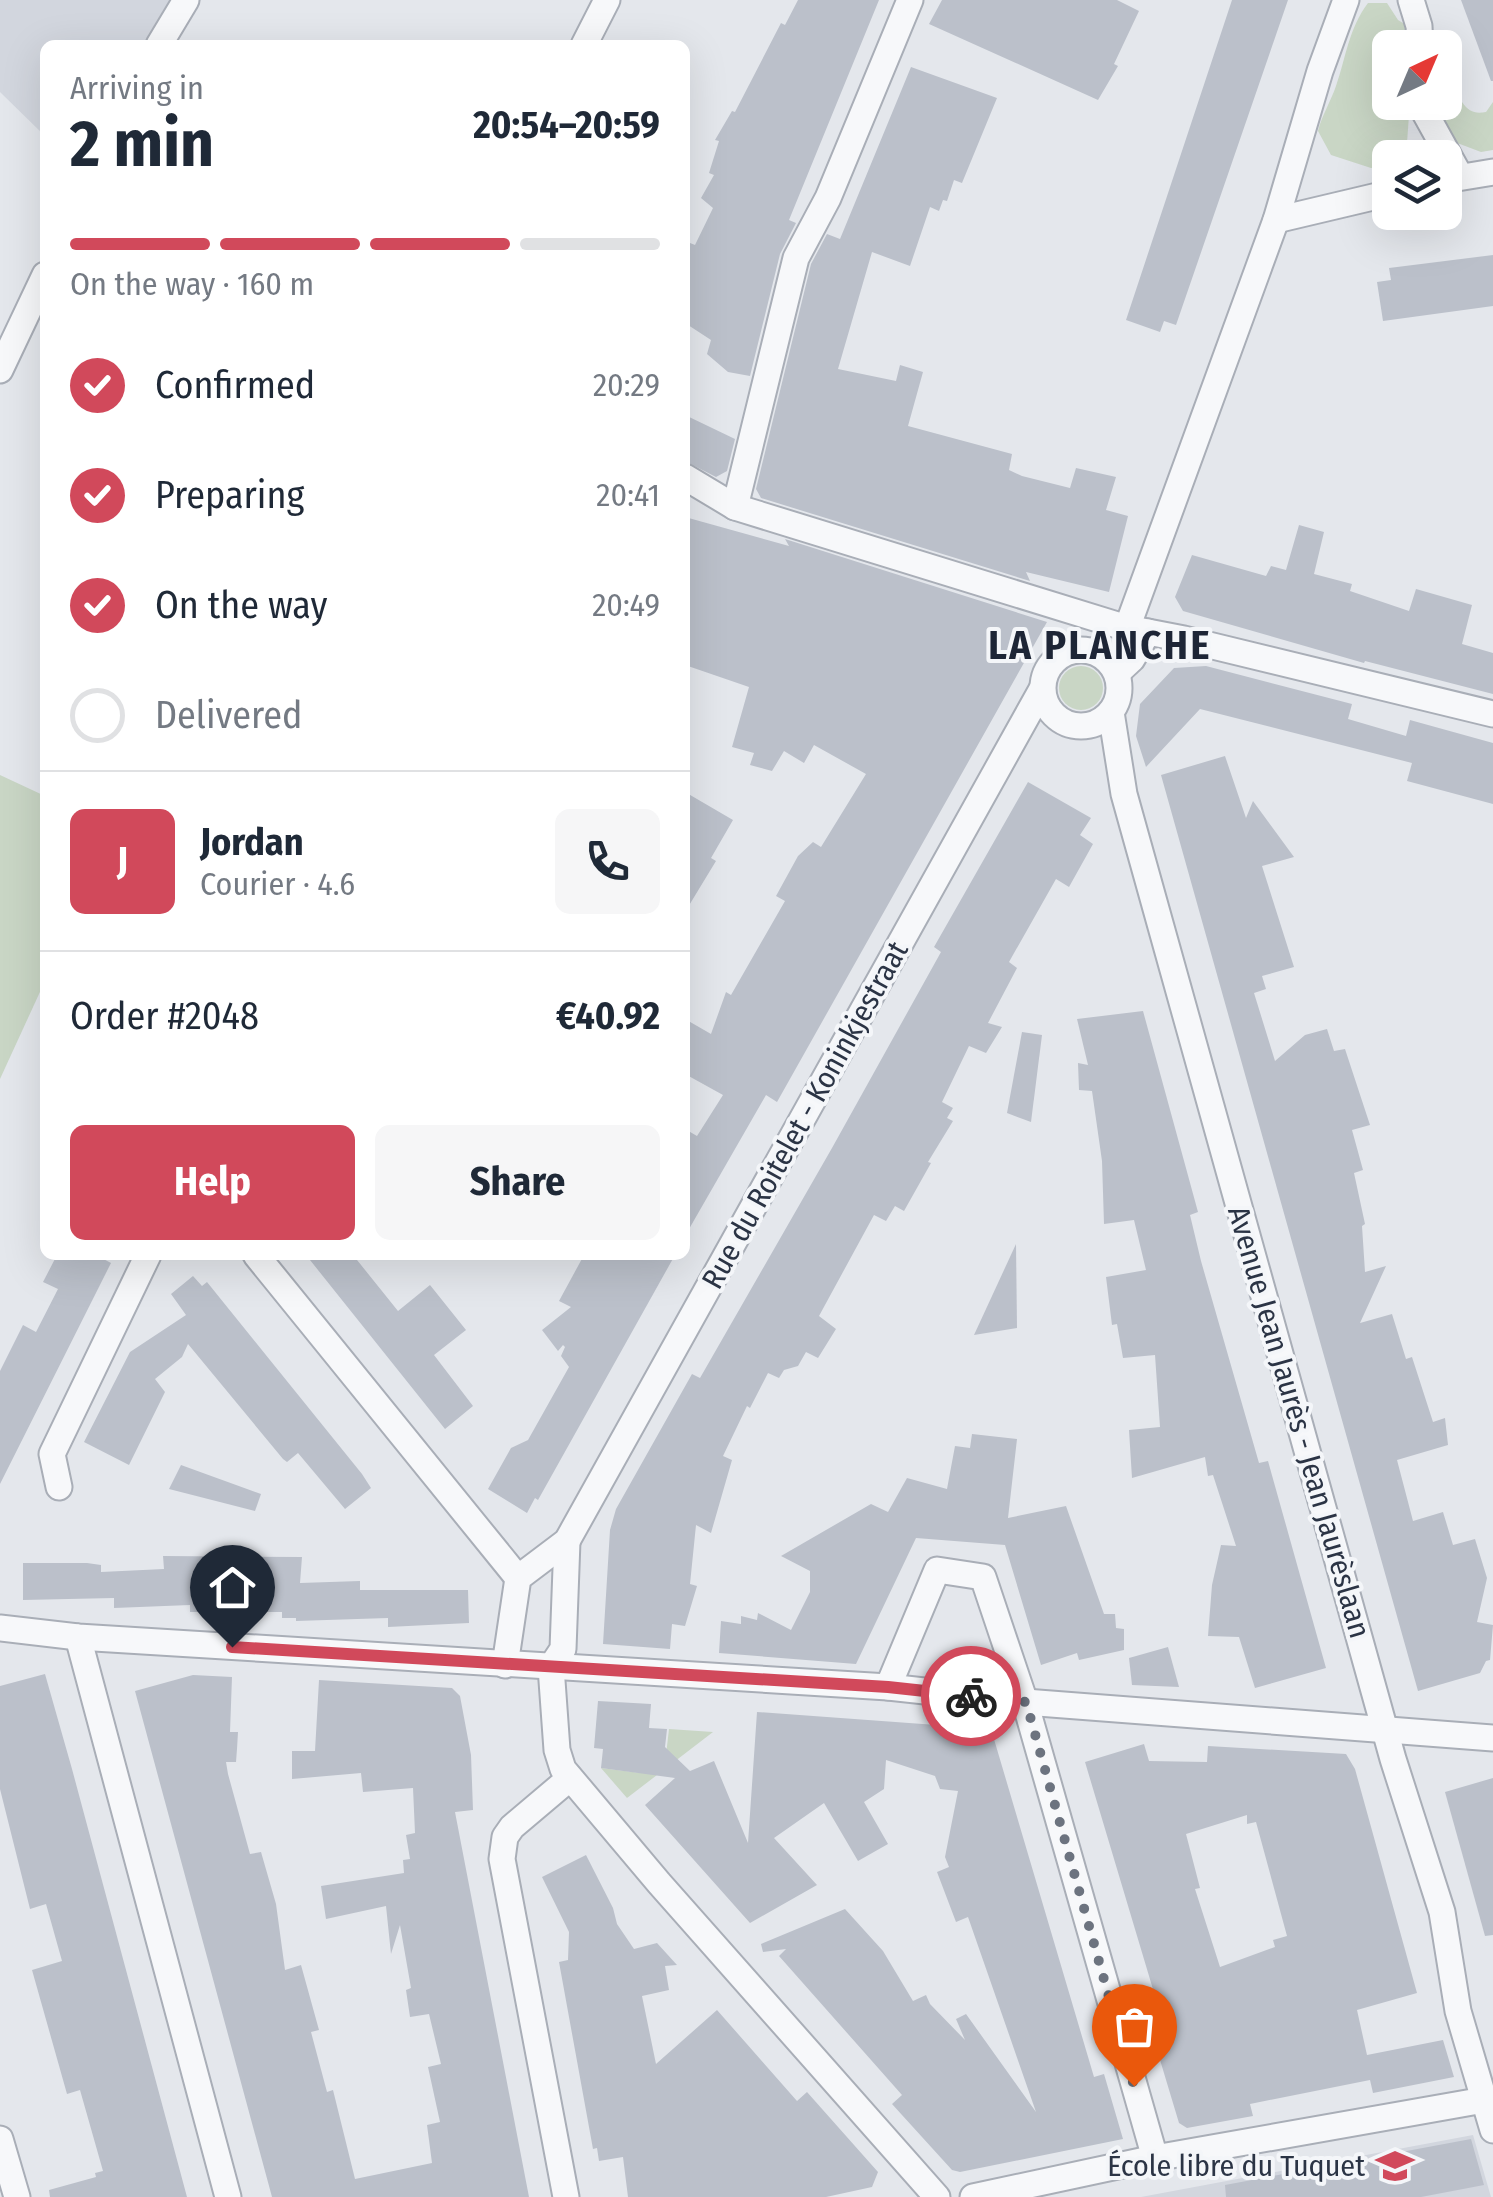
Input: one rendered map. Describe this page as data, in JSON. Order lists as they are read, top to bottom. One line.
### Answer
{"streets":{"street":["Rue du Roitelet - Koninkjestraat","Avenue Jean Jaurès - Jean Jaurèslaan"]},"crossings":[["Rue du Roitelet - Koninkjestraat","Avenue Jean Jaurès - Jean Jaurèslaan"]],"districts":["LA PLANCHE"],"places":{"school or university":["École libre du Tuquet"]},"north":"top right","page":{"heading":["2 min","Arriving in","20:54–20:59"],"panel":["Jordan","Courier · 4.6","Order #2048","€40.92"],"bar":"On the way · 160 m","list":[["Confirmed","20:29"],["Preparing","20:41"],["On the way","20:49"],"Delivered"],"round":"J","buttons":["Help","Share"]}}
